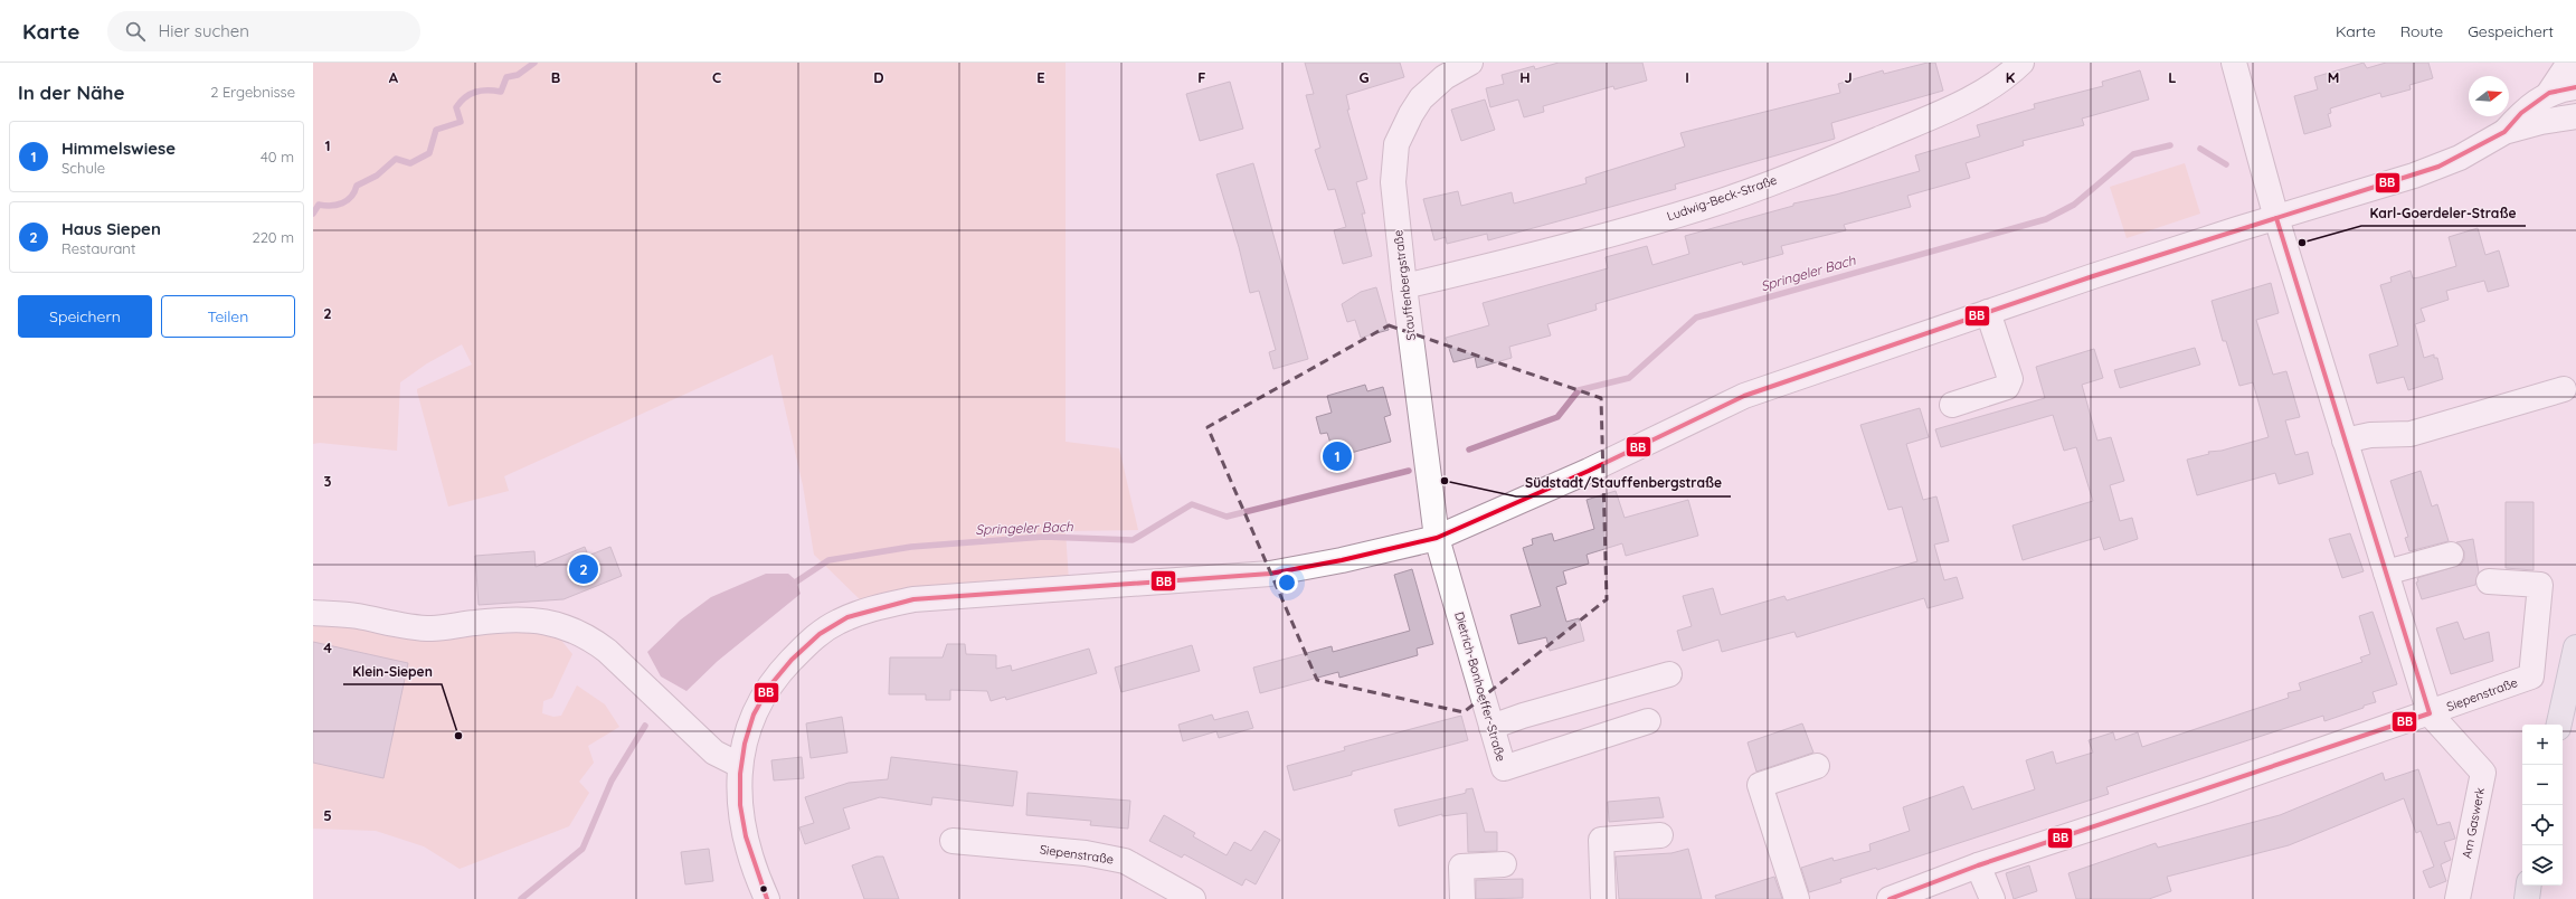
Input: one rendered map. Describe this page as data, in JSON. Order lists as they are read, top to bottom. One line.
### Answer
{"streets":{"street":["Ludwig-Beck-Straße","Stauffenbergstraße","Dietrich-Bonhoeffer-Straße","Siepenstraße","Am Gaswerk"]},"crossings":[["Ludwig-Beck-Straße","Stauffenbergstraße"],["Stauffenbergstraße","Dietrich-Bonhoeffer-Straße"],["Siepenstraße","Am Gaswerk"]],"water":["Springeler Bach"],"places":["Karl-Goerdeler-Straße","Südstadt/Stauffenbergstraße","Klein-Siepen"],"lines":["transit line BB"],"north":"right","page":{"header":"Karte","search":"Hier suchen","nav":["Karte","Route","Gespeichert"],"heading":["In der Nähe","2 Ergebnisse"],"list":[{"mark":"1","name":"Himmelswiese","note":"Schule","value":"40 m"},{"mark":"2","name":"Haus Siepen","note":"Restaurant","value":"220 m"}],"buttons":["Speichern","Teilen"],"pins":["1","2"],"map_buttons":["+","−"]},"grid":{"columns":["A","B","C","D","E","F","G","H","I","J","K","L","M"],"rows":["1","2","3","4","5"]}}
